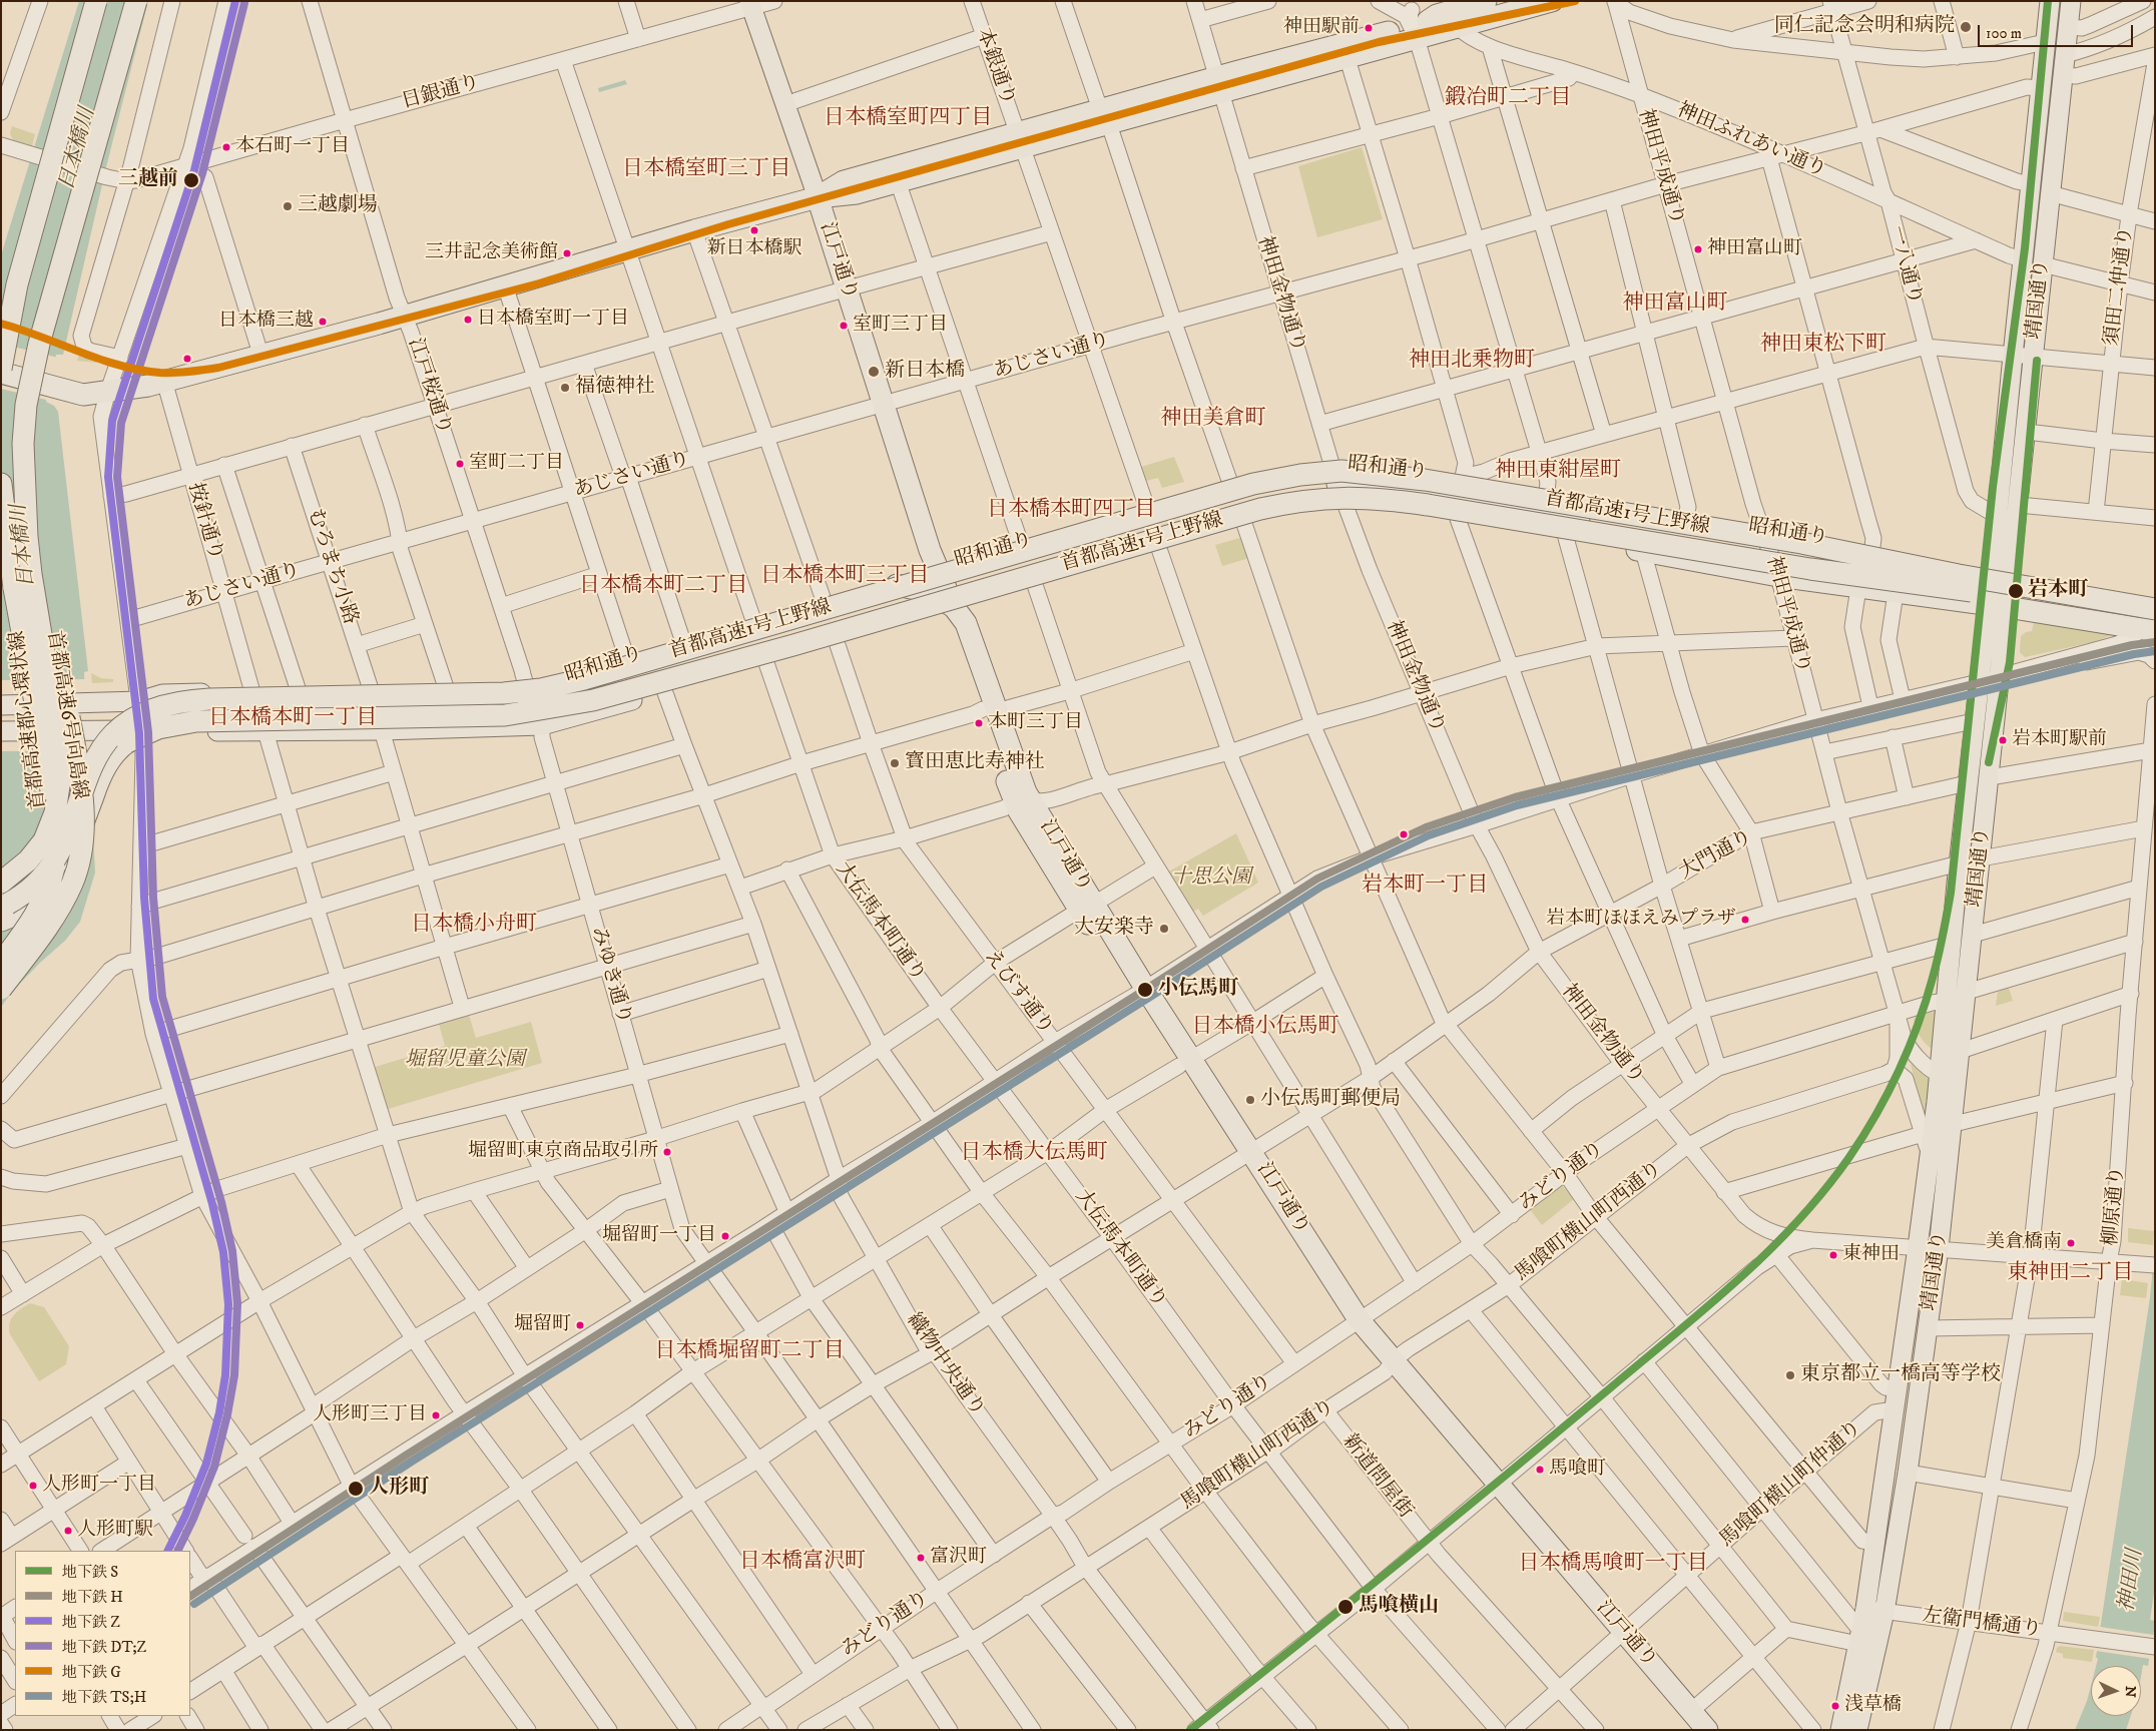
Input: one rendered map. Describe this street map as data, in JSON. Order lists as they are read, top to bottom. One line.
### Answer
{"streets":{"highway":["江戸通り","昭和通り","首都高速1号上野線","首都高速6号向島線","首都高速都心環状線"],"main road":["靖国通り"],"street":["本銀通り","日銀通り","神田ふれあい通り","神田平成通り","一八通り","須田二仲通り","神田金物通り","あじさい通り","江戸桜通り","按針通り","むろまち小路","大門通り","大伝馬本町通り","みゆき通り","えびす通り","みどり通り","柳原通り","馬喰町横山町西通り","織物中央通り","新道問屋街","馬喰町横山町仲通り","左衛門橋通り"]},"crossings":[["本銀通り","あじさい通り"],["本銀通り","昭和通り"],["日銀通り","江戸通り"],["日銀通り","江戸桜通り"],["神田ふれあい通り","神田平成通り"],["神田ふれあい通り","一八通り"],["神田ふれあい通り","靖国通り"],["神田ふれあい通り","あじさい通り"],["神田平成通り","靖国通り"],["神田平成通り","あじさい通り"],["神田平成通り","昭和通り"],["神田平成通り","大門通り"],["神田平成通り","みどり通り"],["江戸通り","あじさい通り"],["江戸通り","昭和通り"],["江戸通り","大門通り"],["江戸通り","みどり通り"],["江戸通り","馬喰町横山町西通り"],["江戸通り","馬喰町横山町仲通り"],["一八通り","靖国通り"],["一八通り","あじさい通り"],["神田金物通り","靖国通り"],["神田金物通り","あじさい通り"],["神田金物通り","昭和通り"],["神田金物通り","大門通り"],["神田金物通り","みどり通り"],["神田金物通り","柳原通り"],["神田金物通り","馬喰町横山町西通り"],["靖国通り","あじさい通り"],["靖国通り","昭和通り"],["靖国通り","大門通り"],["靖国通り","みどり通り"],["靖国通り","馬喰町横山町仲通り"],["靖国通り","左衛門橋通り"],["あじさい通り","江戸桜通り"],["あじさい通り","按針通り"],["あじさい通り","むろまち小路"],["江戸桜通り","昭和通り"],["江戸桜通り","みゆき通り"],["昭和通り","首都高速1号上野線"],["昭和通り","按針通り"],["昭和通り","むろまち小路"],["昭和通り","大伝馬本町通り"],["昭和通り","みゆき通り"],["昭和通り","えびす通り"],["昭和通り","織物中央通り"],["首都高速6号向島線","首都高速都心環状線"],["大門通り","大伝馬本町通り"],["大門通り","みゆき通り"],["大門通り","えびす通り"],["大門通り","織物中央通り"],["大伝馬本町通り","みどり通り"],["大伝馬本町通り","馬喰町横山町西通り"],["みゆき通り","みどり通り"],["みゆき通り","馬喰町横山町西通り"],["えびす通り","みどり通り"],["みどり通り","織物中央通り"],["柳原通り","左衛門橋通り"],["馬喰町横山町西通り","織物中央通り"],["馬喰町横山町西通り","新道問屋街"],["新道問屋街","馬喰町横山町仲通り"]],"districts":["鍛冶町二丁目","日本橋室町四丁目","日本橋室町三丁目","神田富山町","神田東松下町","神田北乗物町","神田美倉町","神田東紺屋町","日本橋本町四丁目","日本橋本町三丁目","日本橋本町二丁目","日本橋本町一丁目","岩本町一丁目","日本橋小舟町","日本橋小伝馬町","日本橋大伝馬町","東神田二丁目","日本橋堀留町二丁目","日本橋富沢町","日本橋馬喰町一丁目"],"water":["日本橋川","神田川"],"parks":["十思公園","堀留児童公園"],"places":["同仁記念会明和病院","神田駅前","本石町一丁目","三越前","三越劇場","新日本橋駅","神田富山町","三井記念美術館","日本橋室町一丁目","日本橋三越","室町三丁目","新日本橋","福徳神社","室町二丁目","岩本町","本町三丁目","岩本町駅前","寳田恵比寿神社","岩本町ほほえみプラザ","大安楽寺","小伝馬町","小伝馬町郵便局","堀留町東京商品取引所","堀留町一丁目","美倉橋南","東神田","堀留町","東京都立一橋高等学校","人形町三丁目","馬喰町","人形町一丁目","人形町","人形町駅","富沢町","馬喰横山","浅草橋"],"lines":["metro line S","metro line Z","metro line G","metro line DT;Z","metro line H","metro line TS;H"],"legend":["地下鉄 S","地下鉄 H","地下鉄 Z","地下鉄 DT;Z","地下鉄 G","地下鉄 TS;H"],"scale_bar":"100 m","north":"right"}
